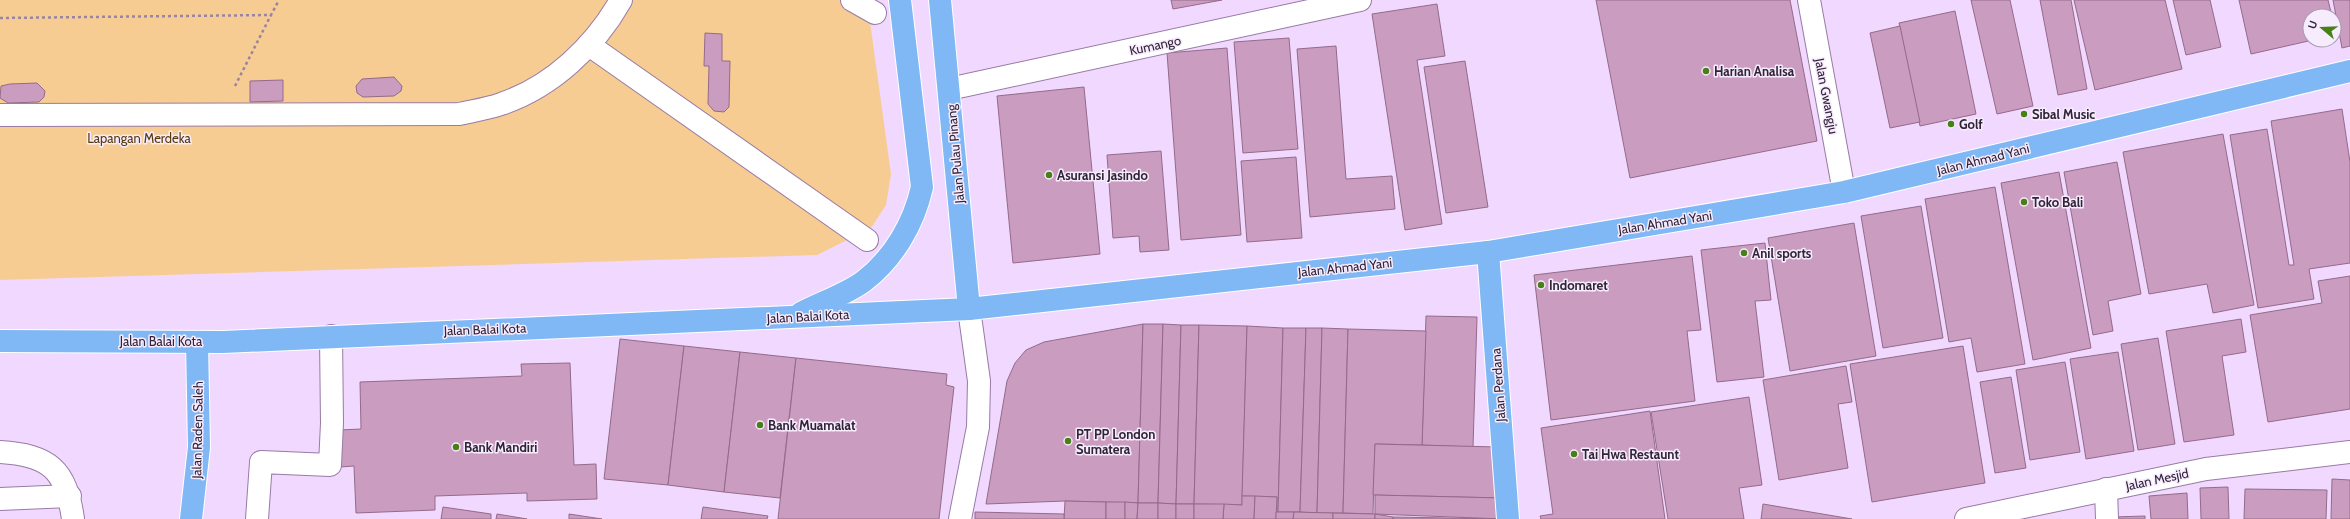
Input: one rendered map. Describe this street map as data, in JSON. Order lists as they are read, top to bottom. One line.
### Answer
{"streets":{"main road":["Jalan Pulau Pinang","Jalan Ahmad Yani","Jalan Balai Kota","Jalan Perdana","Jalan Raden Saleh"],"street":["Kumango","Jalan Gwangju","Jalan Mesjid"]},"crossings":[["Kumango","Jalan Pulau Pinang"],["Jalan Gwangju","Jalan Ahmad Yani"],["Jalan Pulau Pinang","Jalan Ahmad Yani"],["Jalan Pulau Pinang","Jalan Balai Kota"],["Jalan Ahmad Yani","Jalan Balai Kota"],["Jalan Ahmad Yani","Jalan Perdana"],["Jalan Balai Kota","Jalan Raden Saleh"]],"parks":["Lapangan Merdeka"],"places":["Harian Analisa","Sibal Music","Golf","Asuransi Jasindo","Toko Bali","Anil sports","Indomaret","Bank Muamalat","PT PP London Sumatera","Bank Mandiri","Tai Hwa Restaunt"],"north":"left"}
